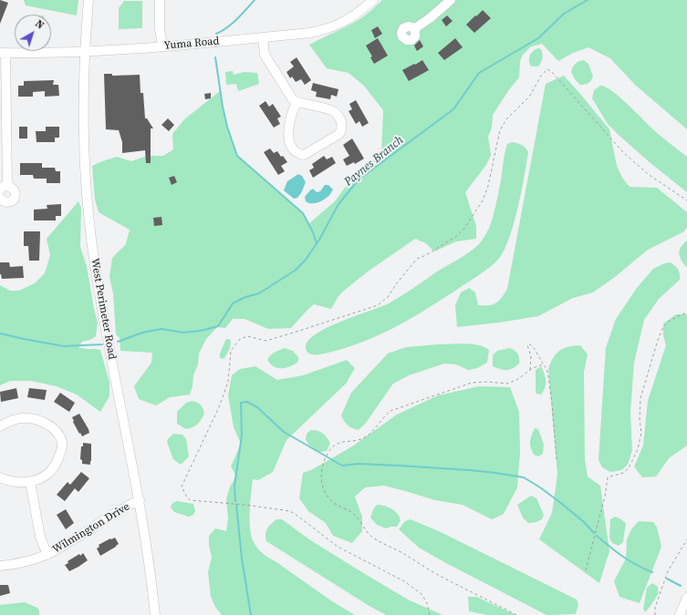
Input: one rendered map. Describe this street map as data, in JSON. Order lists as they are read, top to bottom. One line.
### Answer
{"streets":{"street":["Yuma Road","West Perimeter Road","Wilmington Drive"]},"crossings":[["Yuma Road","West Perimeter Road"],["West Perimeter Road","Wilmington Drive"]],"water":["Paynes Branch"],"north":"top right"}
